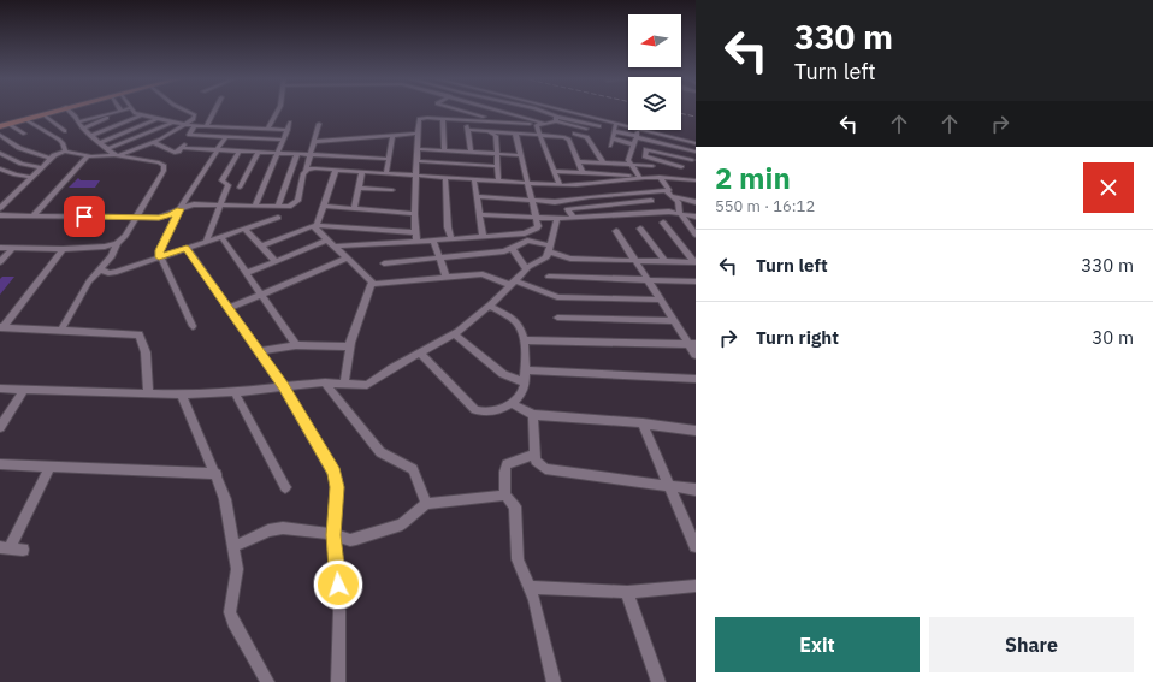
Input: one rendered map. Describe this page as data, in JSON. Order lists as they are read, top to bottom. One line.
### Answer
{"north":"left","page":{"turn":["330 m","Turn left"],"heading":["2 min","550 m · 16:12"],"list":[{"name":"Turn left","value":"330 m"},{"name":"Turn right","value":"30 m"}],"buttons":["Exit","Share"]}}
